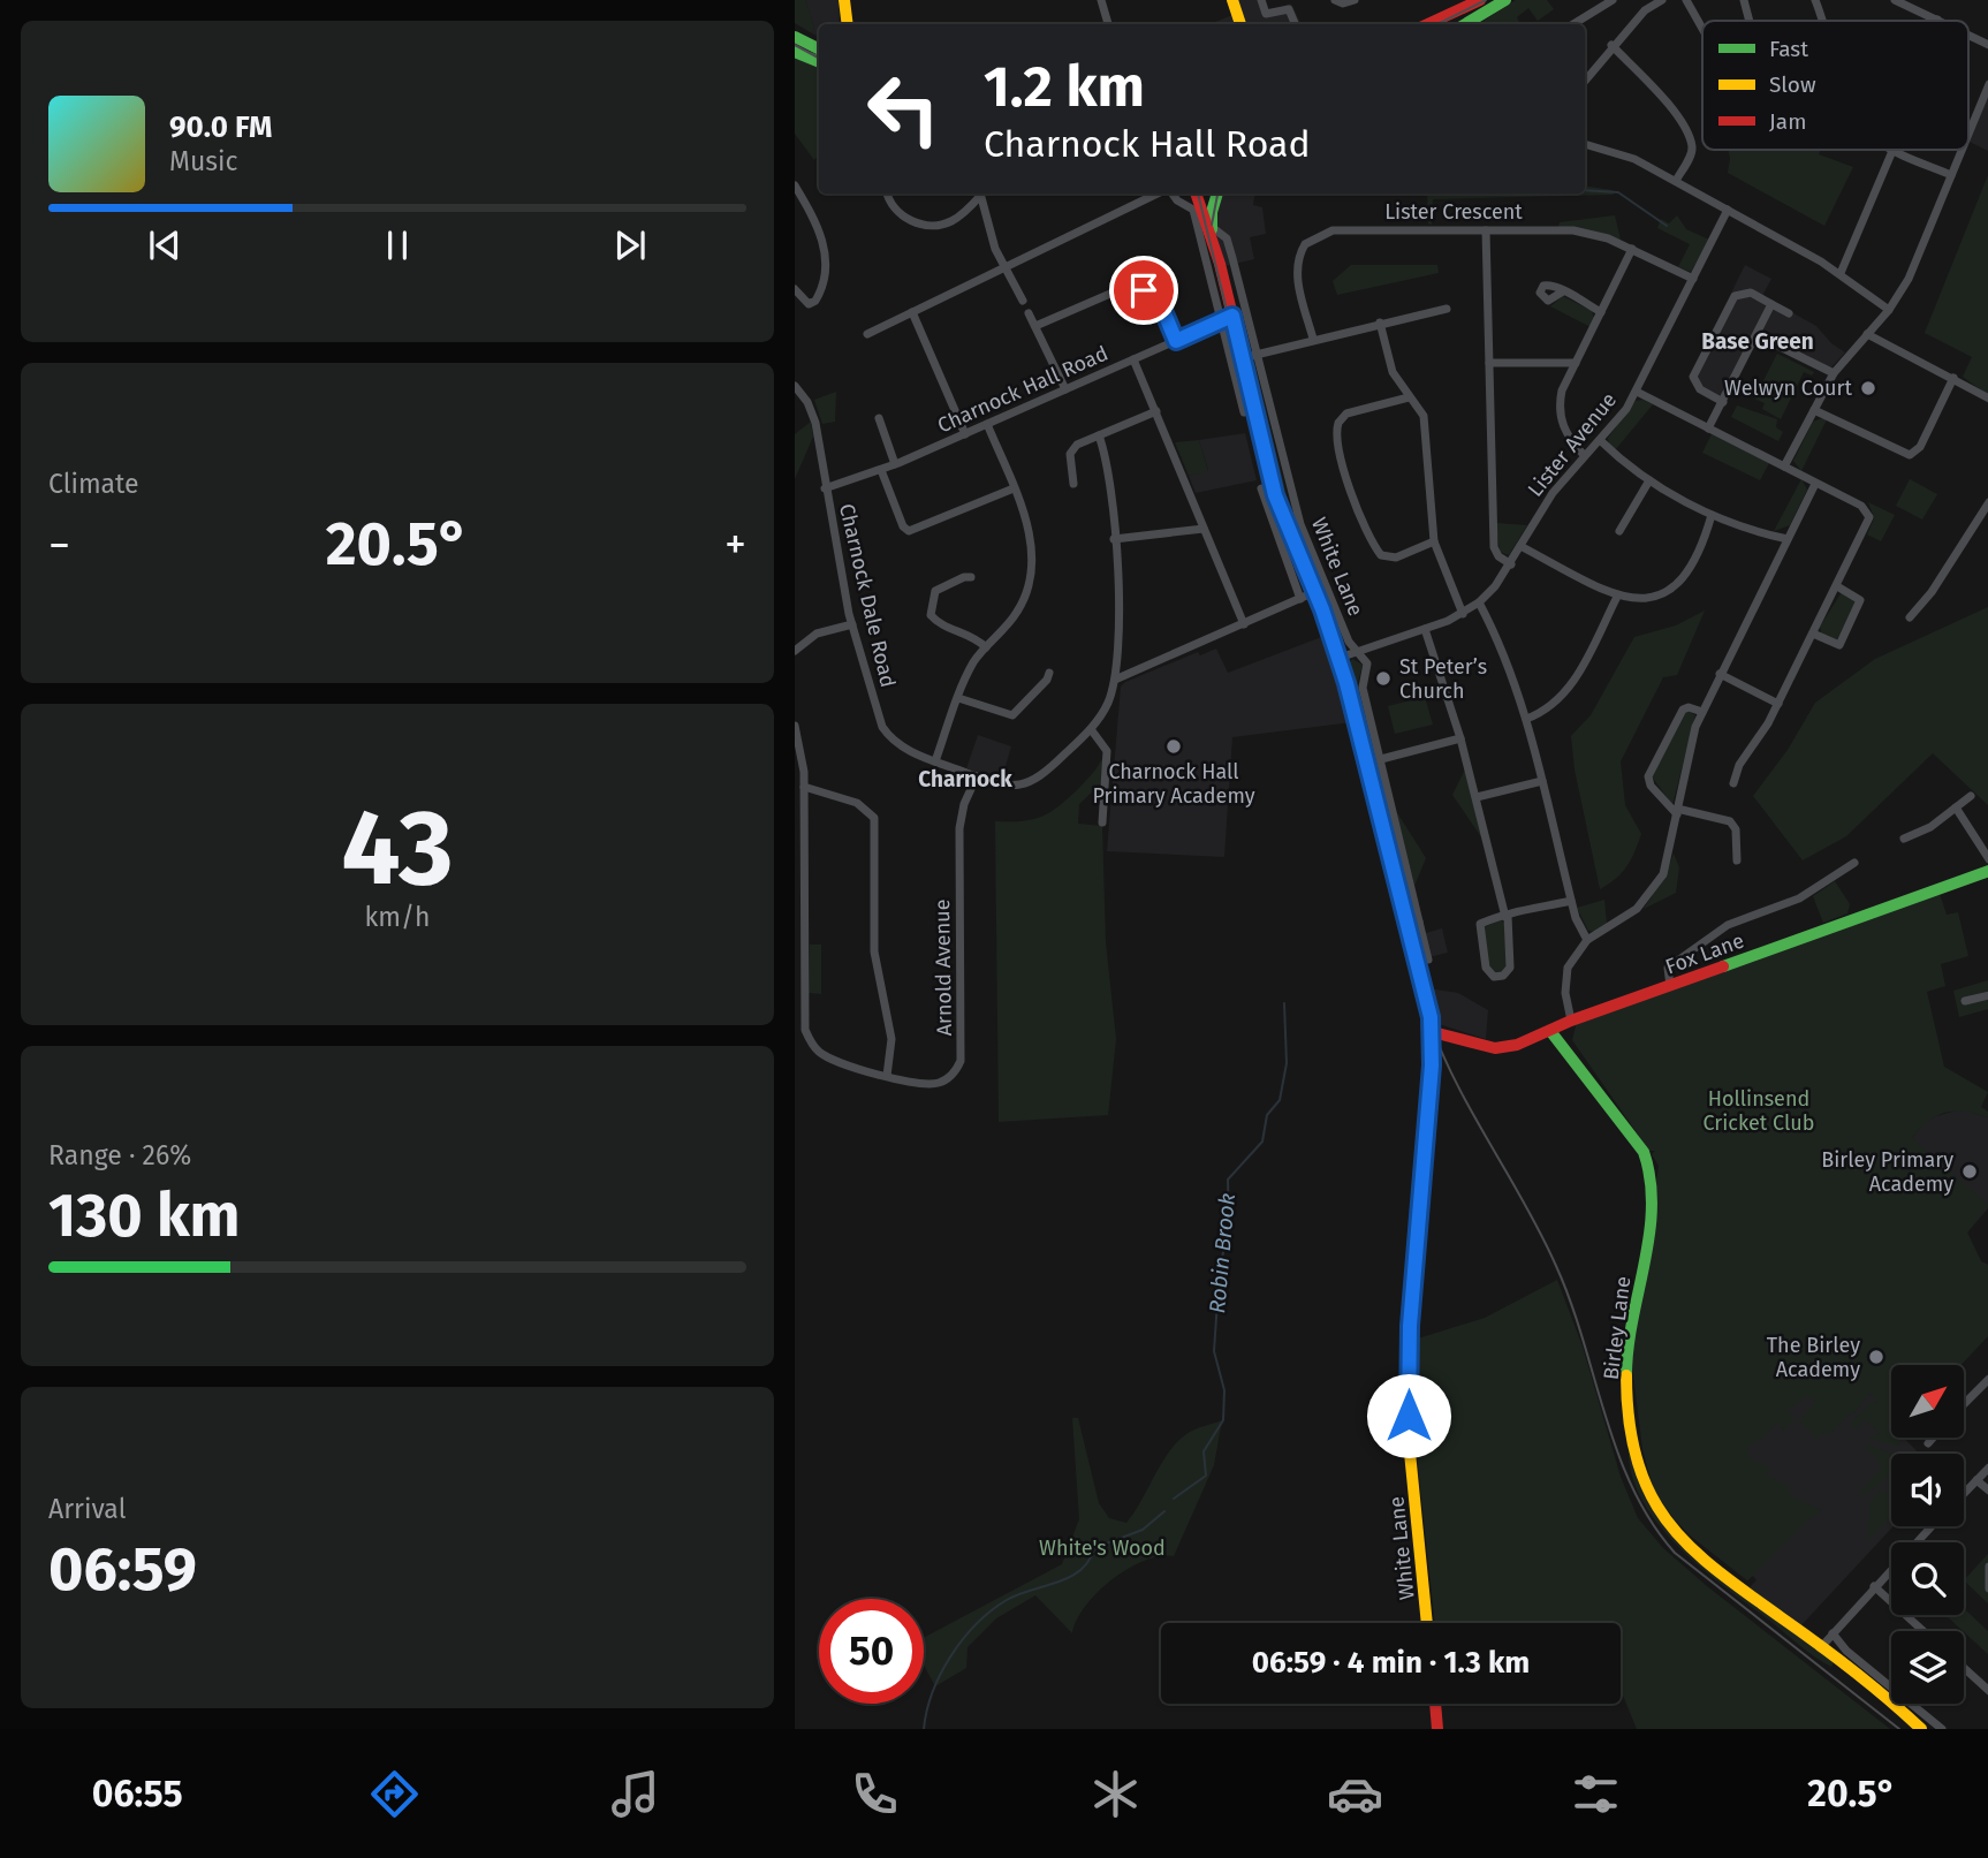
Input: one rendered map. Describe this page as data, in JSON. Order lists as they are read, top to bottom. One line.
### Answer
{"streets":{"main road":["White Lane","Fox Lane","Birley Lane"],"street":["Lister Crescent","Charnock Hall Road","Lister Avenue","Charnock Dale Road","Arnold Avenue"]},"crossings":[["Lister Crescent","Lister Avenue"],["Charnock Hall Road","White Lane"],["Charnock Hall Road","Charnock Dale Road"],["Lister Avenue","White Lane"],["White Lane","Fox Lane"],["Charnock Dale Road","Arnold Avenue"],["Fox Lane","Birley Lane"]],"districts":["Base Green","Charnock"],"water":["Robin Brook"],"parks":["Hollinsend Cricket Club","White's Wood"],"places":["Welwyn Court","St Peter’s Church","Charnock Hall Primary Academy","Birley Primary Academy","The Birley Academy"],"legend":["Fast","Slow","Jam"],"north":"top right","page":{"turn":["1.2 km","Charnock Hall Road"],"song":["90.0 FM","Music"],"tile":["Climate",["43","km/h"],["Range · 26%","130 km"],["Arrival","06:59"]],"heat":["−","20.5°","+"],"limit":"50","trip":"06:59 · 4 min · 1.3 km","tabs":["06:55","20.5°"]}}
